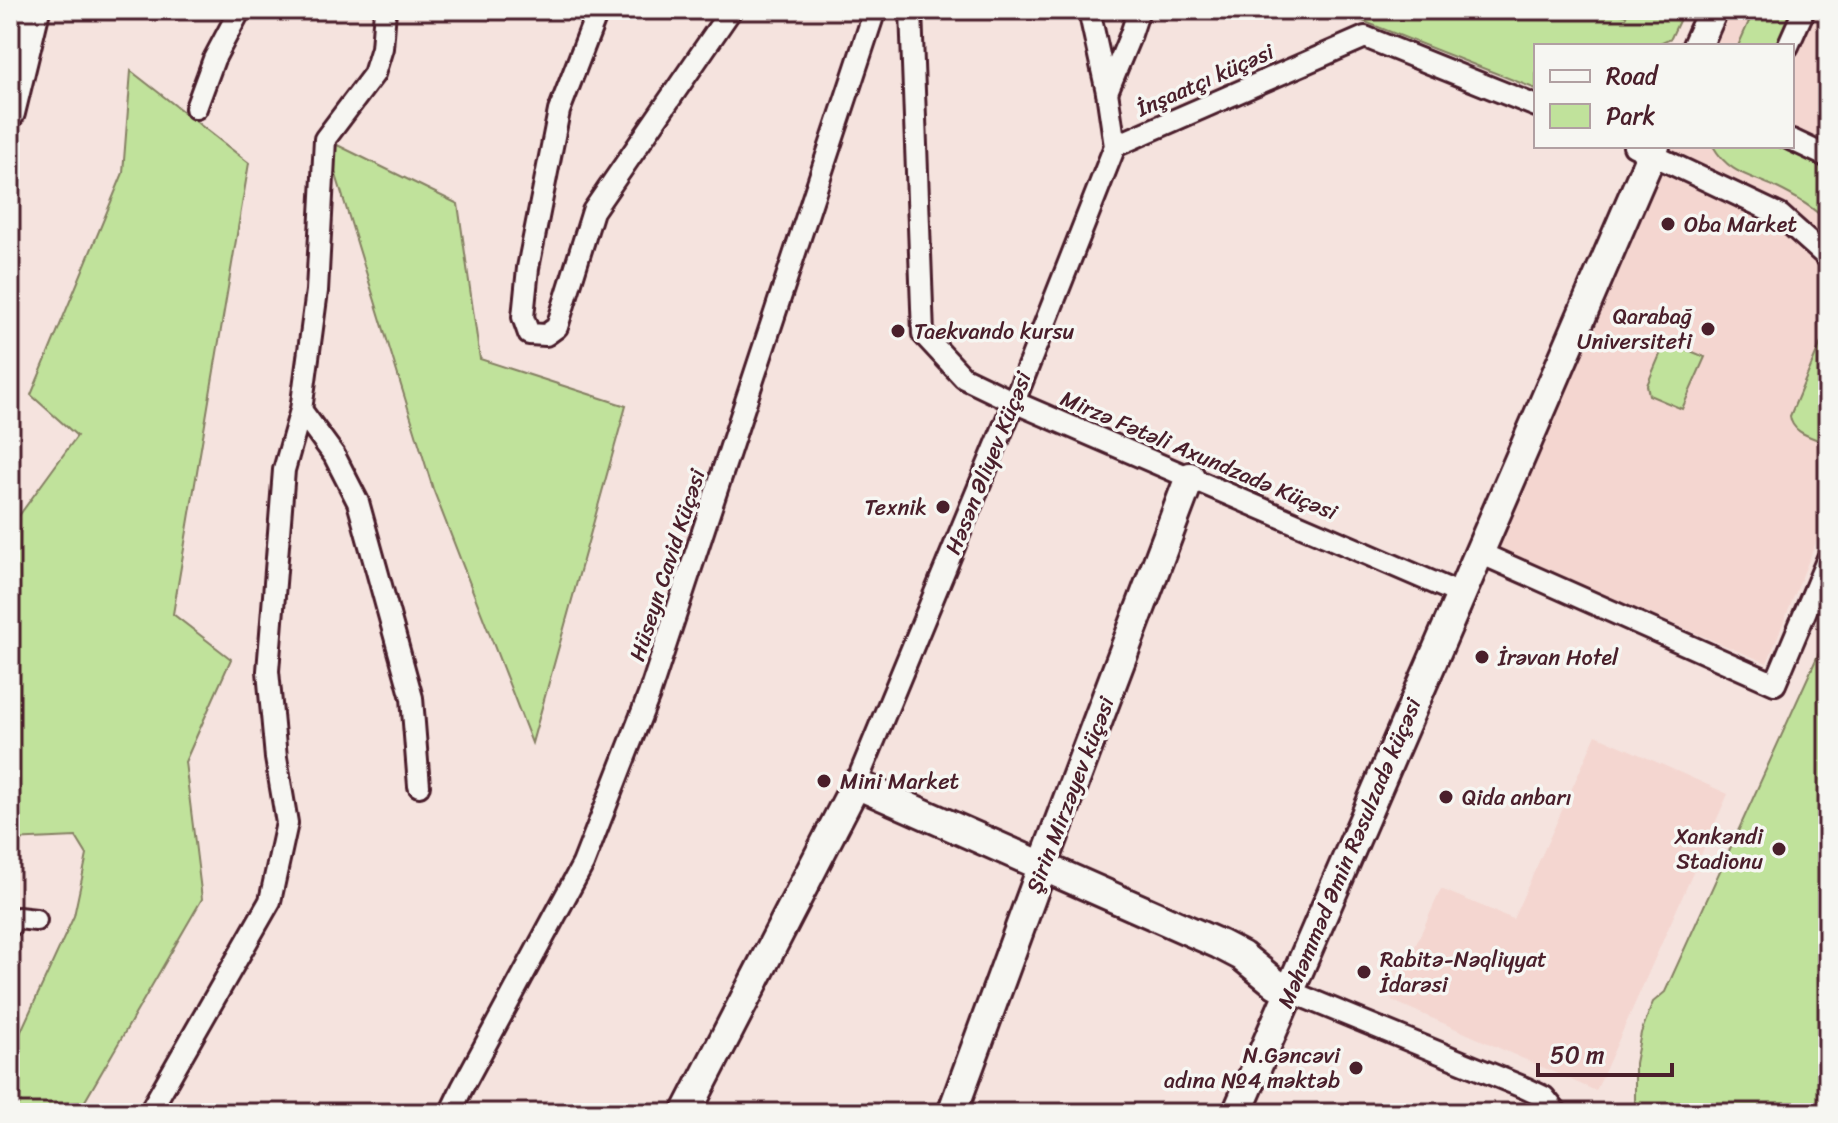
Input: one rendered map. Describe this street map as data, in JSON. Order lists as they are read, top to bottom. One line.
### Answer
{"streets":{"street":["İnşaatçı küçəsi","Mirzə Fətəli Axundzadə Küçəsi","Həsən Əliyev Küçəsi","Hüseyn Cavid Küçəsi","Şirin Mirzəyev küçəsi","Məhəmməd Əmin Rəsulzadə küçəsi"]},"crossings":[["İnşaatçı küçəsi","Həsən Əliyev Küçəsi"],["Mirzə Fətəli Axundzadə Küçəsi","Həsən Əliyev Küçəsi"],["Mirzə Fətəli Axundzadə Küçəsi","Şirin Mirzəyev küçəsi"],["Mirzə Fətəli Axundzadə Küçəsi","Məhəmməd Əmin Rəsulzadə küçəsi"]],"places":["Oba Market","Qarabağ Universiteti","Taekvando kursu","Texnik","İrəvan Hotel","Mini Market","Qida anbarı","Xankəndi Stadionu","Rabitə-Nəqliyyat İdarəsi","N.Gəncəvi adına №4 məktəb"],"legend":["Road","Park"],"scale_bar":"50 m"}
